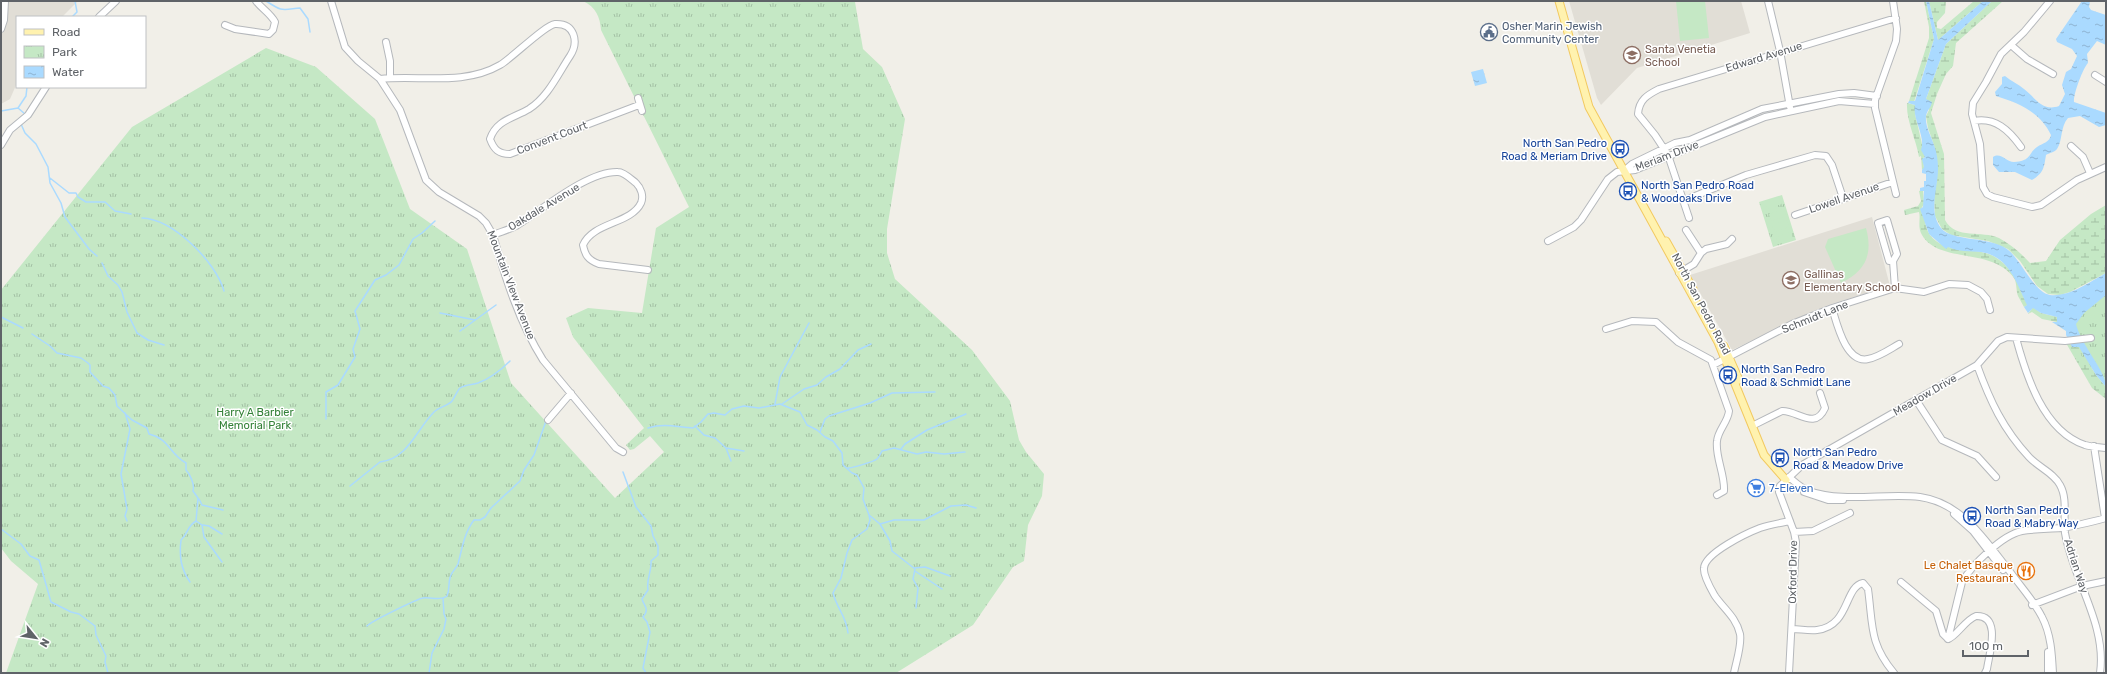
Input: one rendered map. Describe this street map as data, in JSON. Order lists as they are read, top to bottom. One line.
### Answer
{"streets":{"main road":["North San Pedro Road"],"street":["Edward Avenue","Convent Court","Meriam Drive","Lowell Avenue","Oakdale Avenue","Mountain View Avenue","Schmidt Lane","Meadow Drive","Adrian Way","Oxford Drive"]},"crossings":[["Edward Avenue","Meriam Drive"],["Convent Court","Mountain View Avenue"],["Meriam Drive","North San Pedro Road"],["Oakdale Avenue","Mountain View Avenue"],["North San Pedro Road","Schmidt Lane"],["North San Pedro Road","Meadow Drive"],["North San Pedro Road","Oxford Drive"],["Meadow Drive","Adrian Way"],["Meadow Drive","Oxford Drive"]],"parks":["Harry A Barbier Memorial Park"],"places":{"public building":["Osher Marin Jewish Community Center"],"school or university":["Santa Venetia School","Gallinas Elementary School"],"bus stop":["North San Pedro Road & Meriam Drive","North San Pedro Road & Woodoaks Drive","North San Pedro Road & Schmidt Lane","North San Pedro Road & Meadow Drive","North San Pedro Road & Mabry Way"],"supermarket":["7-Eleven"],"restaurant":["Le Chalet Basque Restaurant"]},"legend":["Road","Park","Water"],"scale_bar":"100 m","north":"bottom right"}
